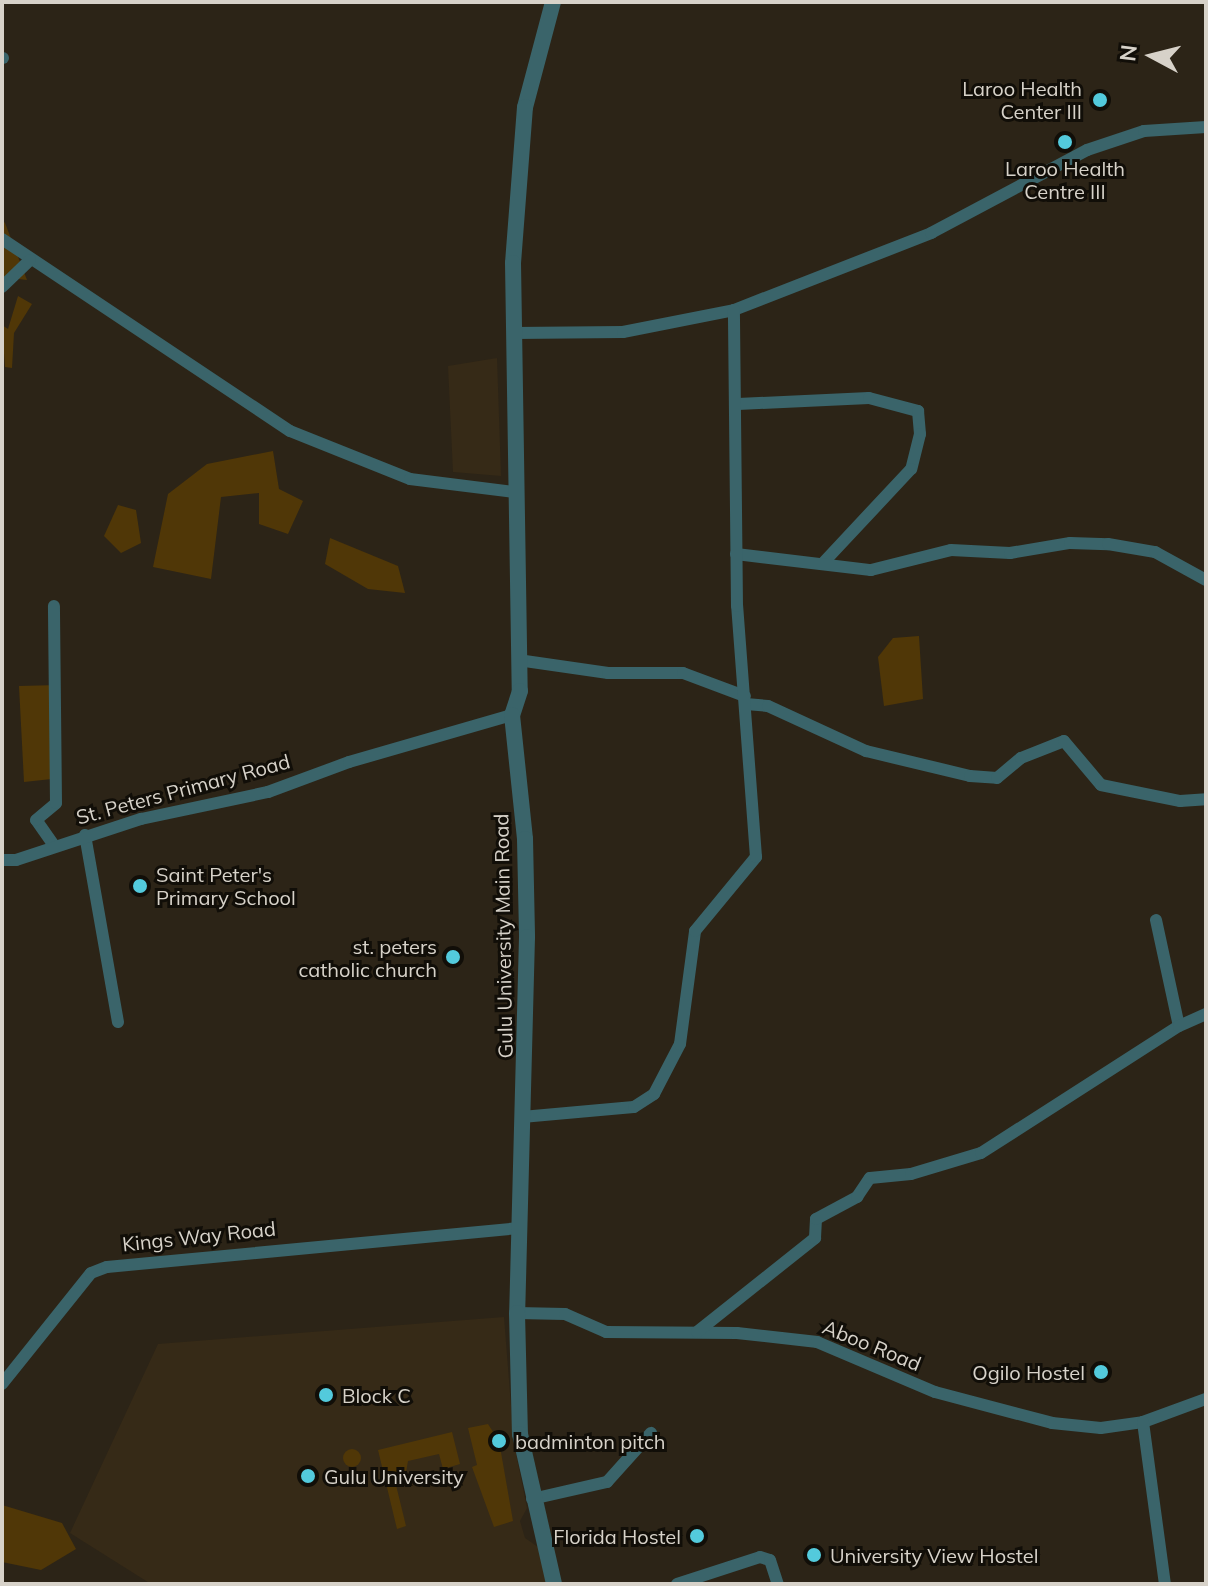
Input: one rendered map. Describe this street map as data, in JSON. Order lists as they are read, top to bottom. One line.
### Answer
{"streets":{"street":["St. Peters Primary Road","Gulu University Main Road","Kings Way Road","Aboo Road"]},"crossings":[["St. Peters Primary Road","Gulu University Main Road"],["Gulu University Main Road","Kings Way Road"],["Gulu University Main Road","Aboo Road"]],"places":["Laroo Health Center III","Laroo Health Centre III","Saint Peter's Primary School","st. peters catholic church","Ogilo Hostel","Block C","badminton pitch","Gulu University","Florida Hostel","University View Hostel"],"north":"left"}
